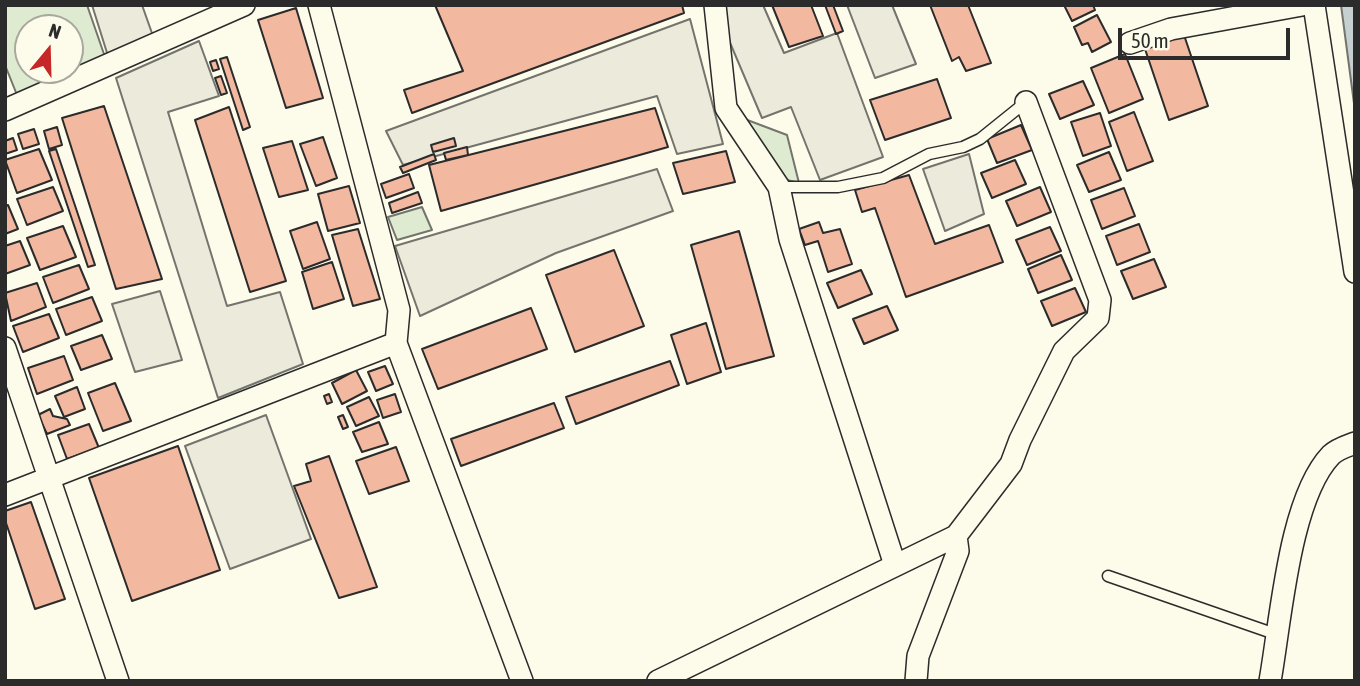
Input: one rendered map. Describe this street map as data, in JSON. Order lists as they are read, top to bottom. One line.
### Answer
{"scale_bar":"50 m","north":"top"}
